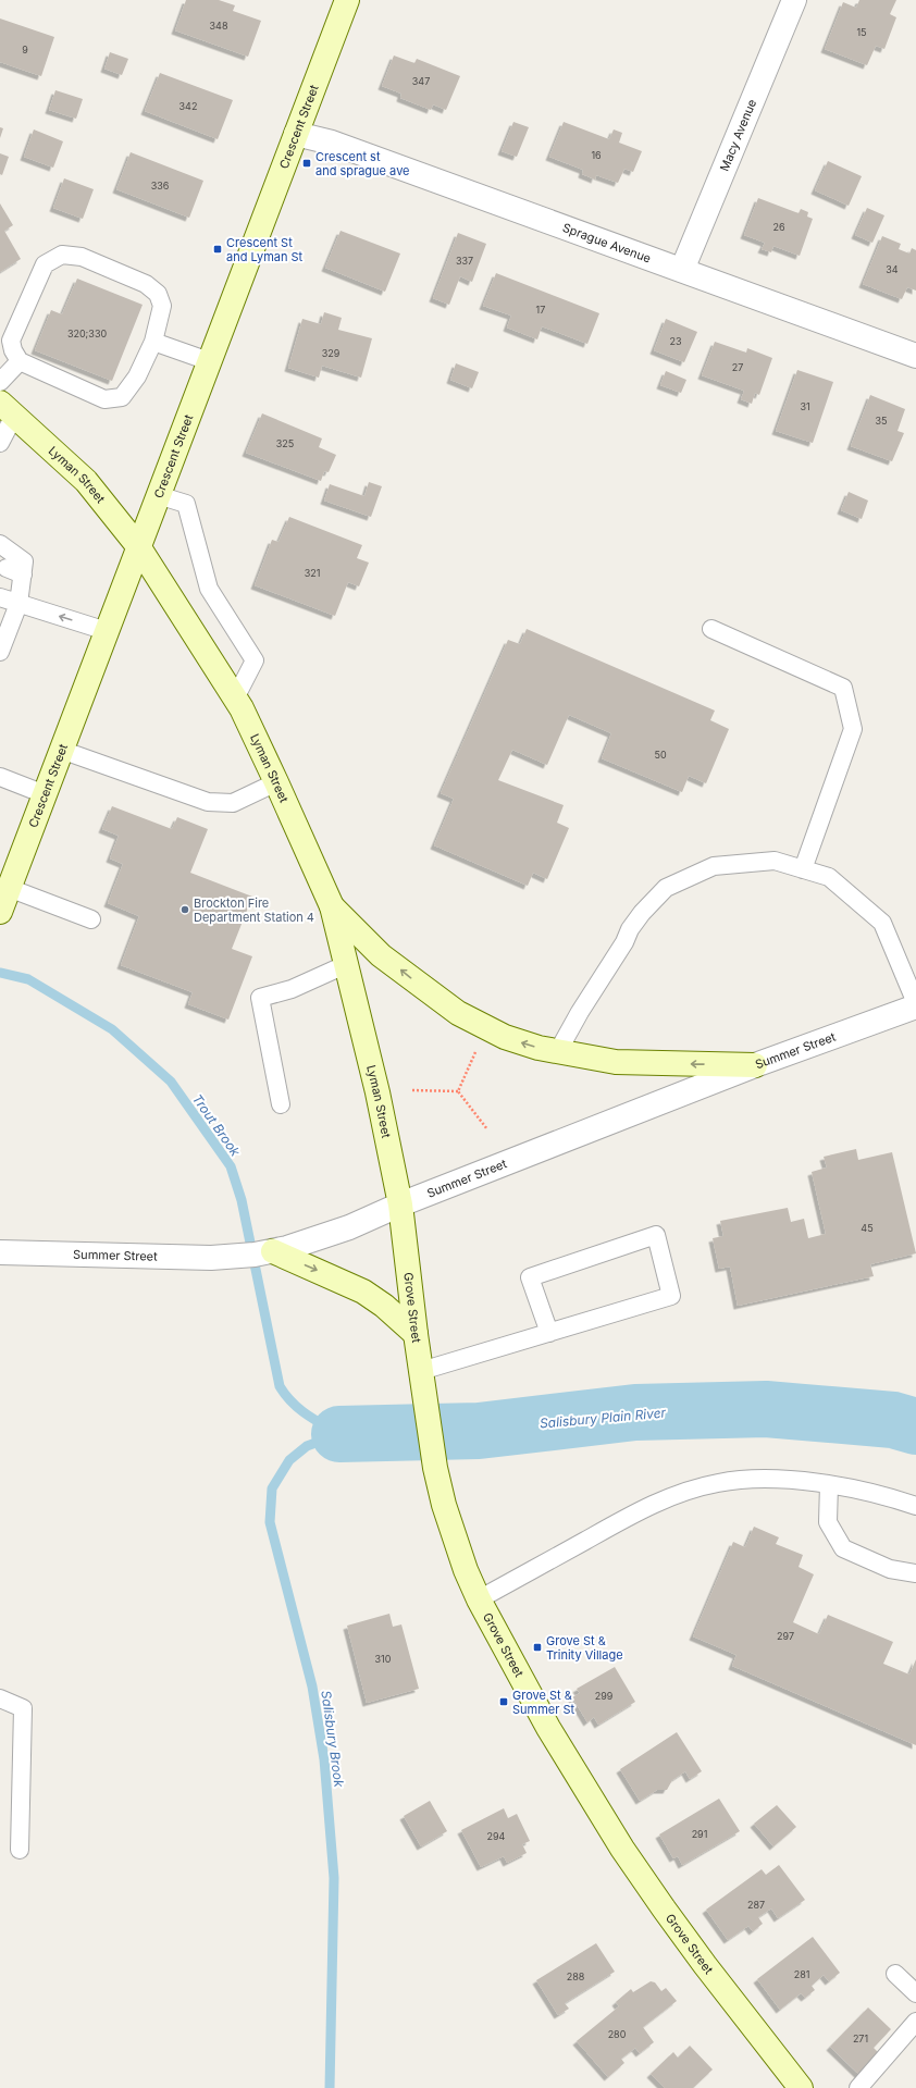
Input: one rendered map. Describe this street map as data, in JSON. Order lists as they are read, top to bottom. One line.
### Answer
{"streets":{"main road":["Crescent Street","Lyman Street","Grove Street"],"street":["Macy Avenue","Sprague Avenue","Summer Street"]},"crossings":[["Crescent Street","Sprague Avenue"],["Crescent Street","Lyman Street"],["Macy Avenue","Sprague Avenue"],["Lyman Street","Summer Street"],["Lyman Street","Grove Street"],["Summer Street","Grove Street"]],"water":["Trout Brook","Salisbury Plain River","Salisbury Brook"],"places":{"transit":["Crescent st and sprague ave","Crescent St and Lyman St","Grove St & Trinity Village","Grove St & Summer St"],"other":["Brockton Fire Department Station 4"]},"house_numbers":["348","15","9","347","342","16","336","26","337","34","17","320;330","23","329","27","31","35","325","321","50","45","297","310","299","291","294","287","281","288","280","271"]}
